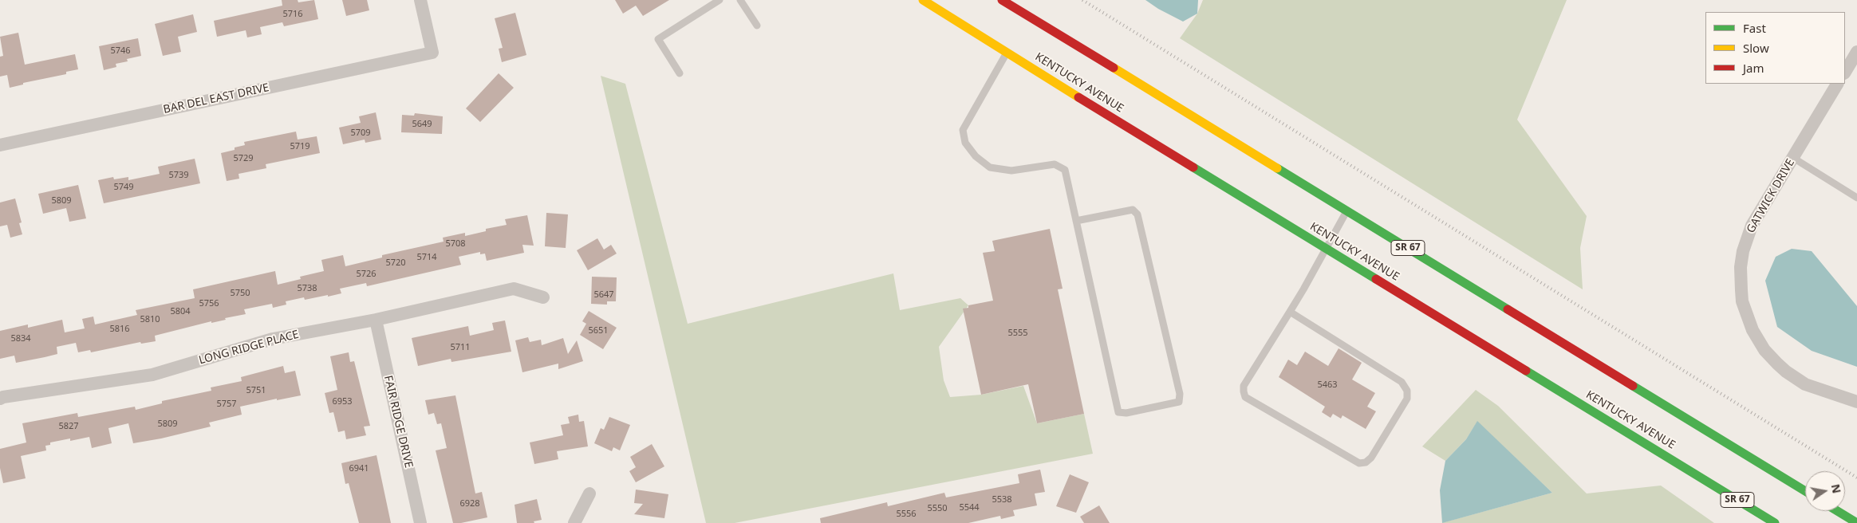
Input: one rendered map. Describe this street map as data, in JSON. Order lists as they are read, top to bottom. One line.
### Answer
{"streets":{"main road":["KENTUCKY AVENUE","SR 67"],"street":["BAR DEL EAST DRIVE","GATWICK DRIVE","LONG RIDGE PLACE","FAIR RIDGE DRIVE"]},"crossings":[["LONG RIDGE PLACE","FAIR RIDGE DRIVE"]],"house_numbers":["5716","5746","5649","5709","5719","5729","5739","5749","5809","5708","5714","5720","5726","5738","5750","5647","5756","5804","5810","5816","5651","5555","5834","5711","5463","5751","6953","5757","5809","5827","6941","5538","6928","5544","5550","5556"],"legend":["Fast","Slow","Jam"],"north":"right"}
